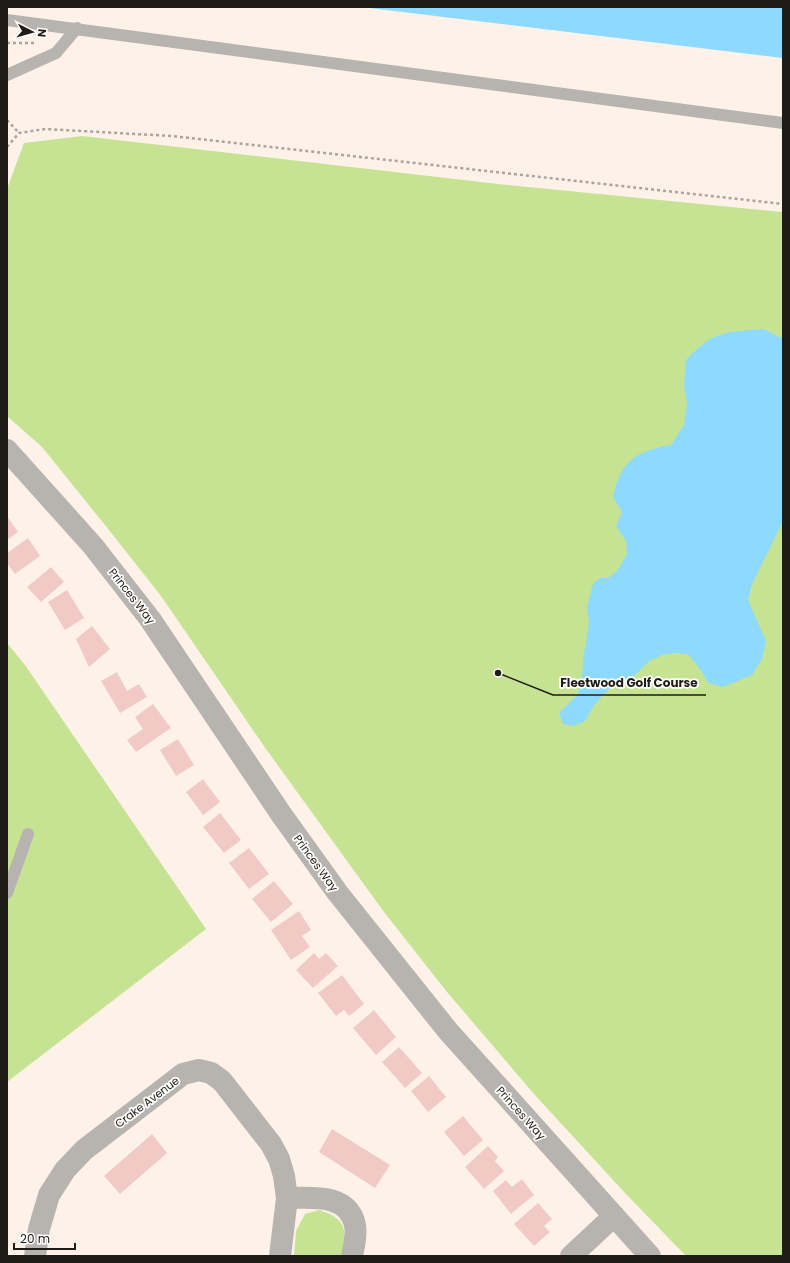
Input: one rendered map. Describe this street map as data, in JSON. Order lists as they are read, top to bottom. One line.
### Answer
{"streets":{"street":["Princes Way","Crake Avenue"]},"places":["Fleetwood Golf Course"],"scale_bar":"20 m","north":"right"}
